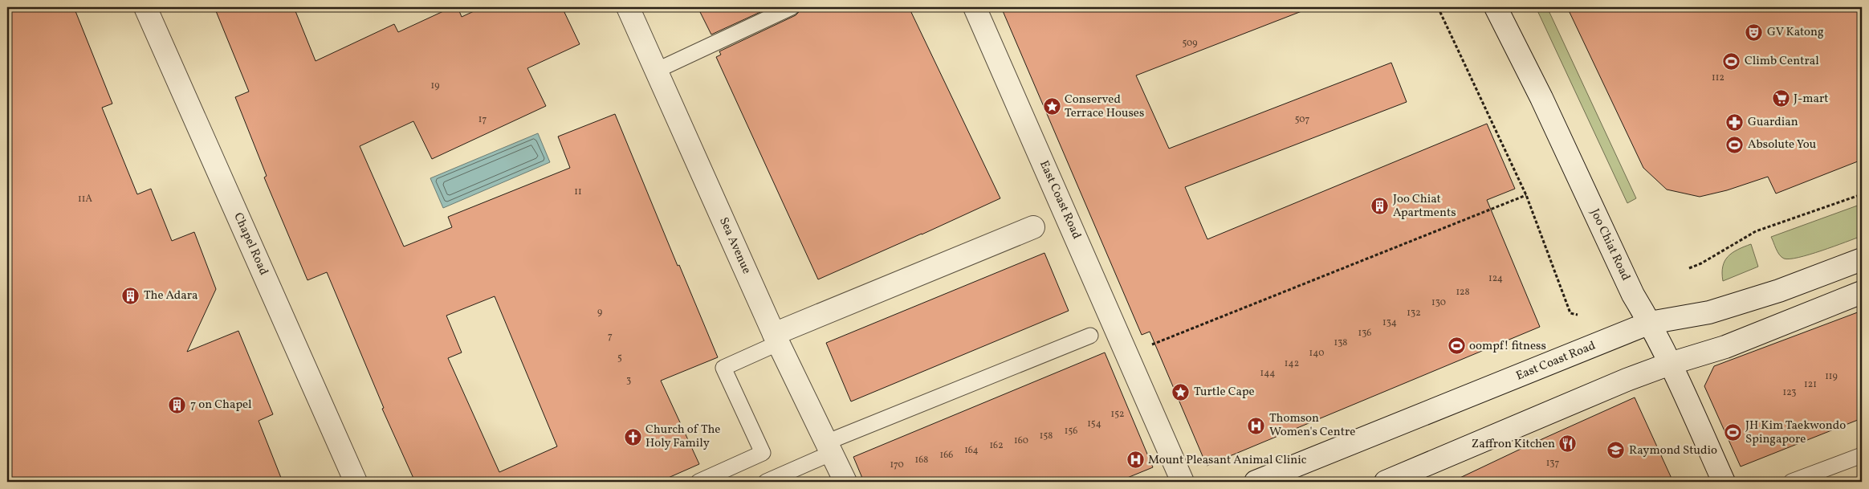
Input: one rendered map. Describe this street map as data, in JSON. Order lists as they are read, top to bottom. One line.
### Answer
{"streets":{"street":["East Coast Road","Chapel Road","Joo Chiat Road","Sea Avenue"]},"crossings":[["East Coast Road","Joo Chiat Road"]],"places":{"theatre":["GV Katong"],"sports":["Climb Central","Absolute You","oompf! fitness","JH Kim Taekwondo Spingapore"],"supermarket":["J-mart"],"place":["Conserved Terrace Houses","Turtle Cape"],"pharmacy":["Guardian"],"building":["Joo Chiat Apartments","The Adara","7 on Chapel"],"hospital":["Thomson Women's Centre","Mount Pleasant Animal Clinic"],"church":["Church of The Holy Family"],"restaurant":["Zaffron Kitchen"],"school or university":["Raymond Studio"]},"house_numbers":["509","112","19","17","507","11","11A","124","128","130","9","132","134","136","7","138","140","5","142","144","119","3","121","123","152","154","156","158","160","162","164","166","168","137","170"]}
